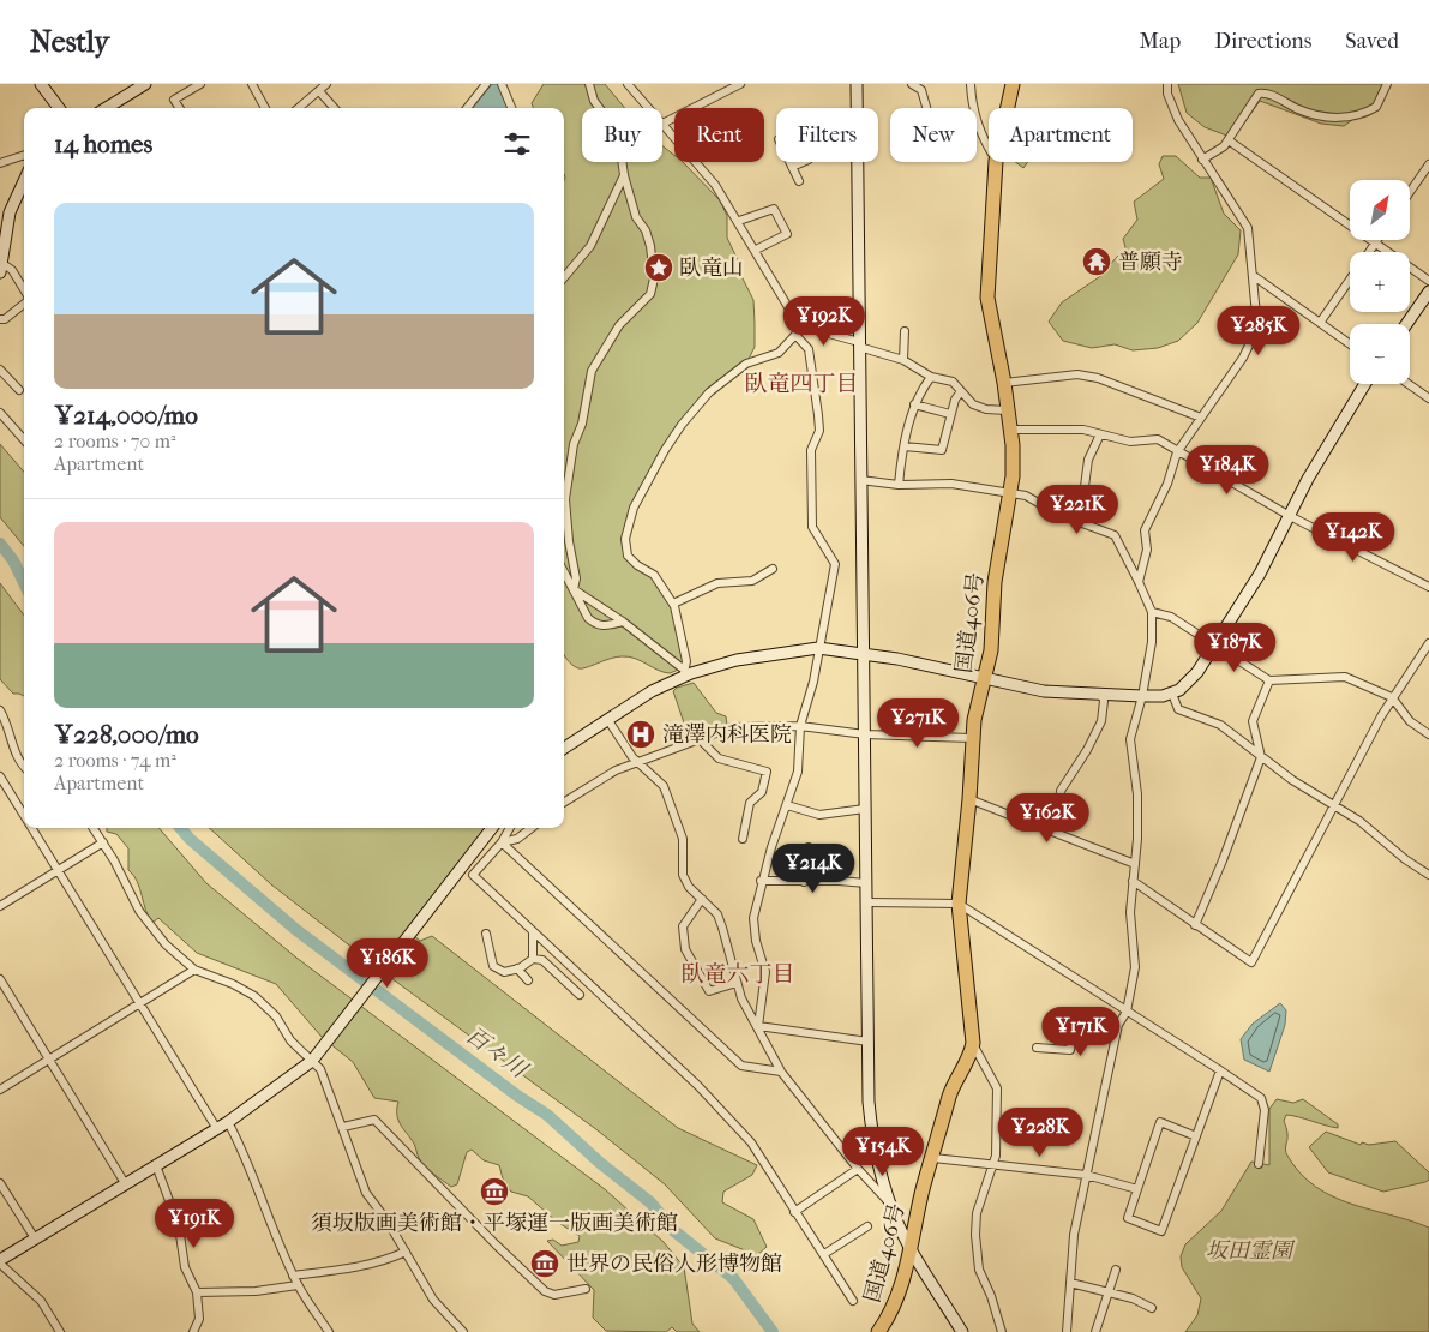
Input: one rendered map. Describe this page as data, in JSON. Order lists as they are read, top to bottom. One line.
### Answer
{"streets":{"highway":["国道406号"]},"districts":["臥竜四丁目","臥竜六丁目"],"water":["百々川"],"parks":["坂田霊園"],"places":{"temple":["普願寺"],"place":["臥竜山"],"hospital":["滝澤内科医院"],"museum":["須坂版画美術館・平塚運一版画美術館","世界の民俗人形博物館"]},"north":"top right","page":{"header":"Nestly","nav":["Map","Directions","Saved"],"chip":["Buy","Rent","Filters","New","Apartment"],"heading":"14 homes","map_buttons":["+","−"],"list":[{"name":"¥214,000/mo","note":"2 rooms · 70 m² · Apartment"},{"name":"¥228,000/mo","note":"2 rooms · 74 m² · Apartment"}],"price":["¥192K","¥285K","¥184K","¥221K","¥142K","¥187K","¥271K","¥162K","¥214K","¥186K","¥171K","¥228K","¥154K","¥191K"]}}
